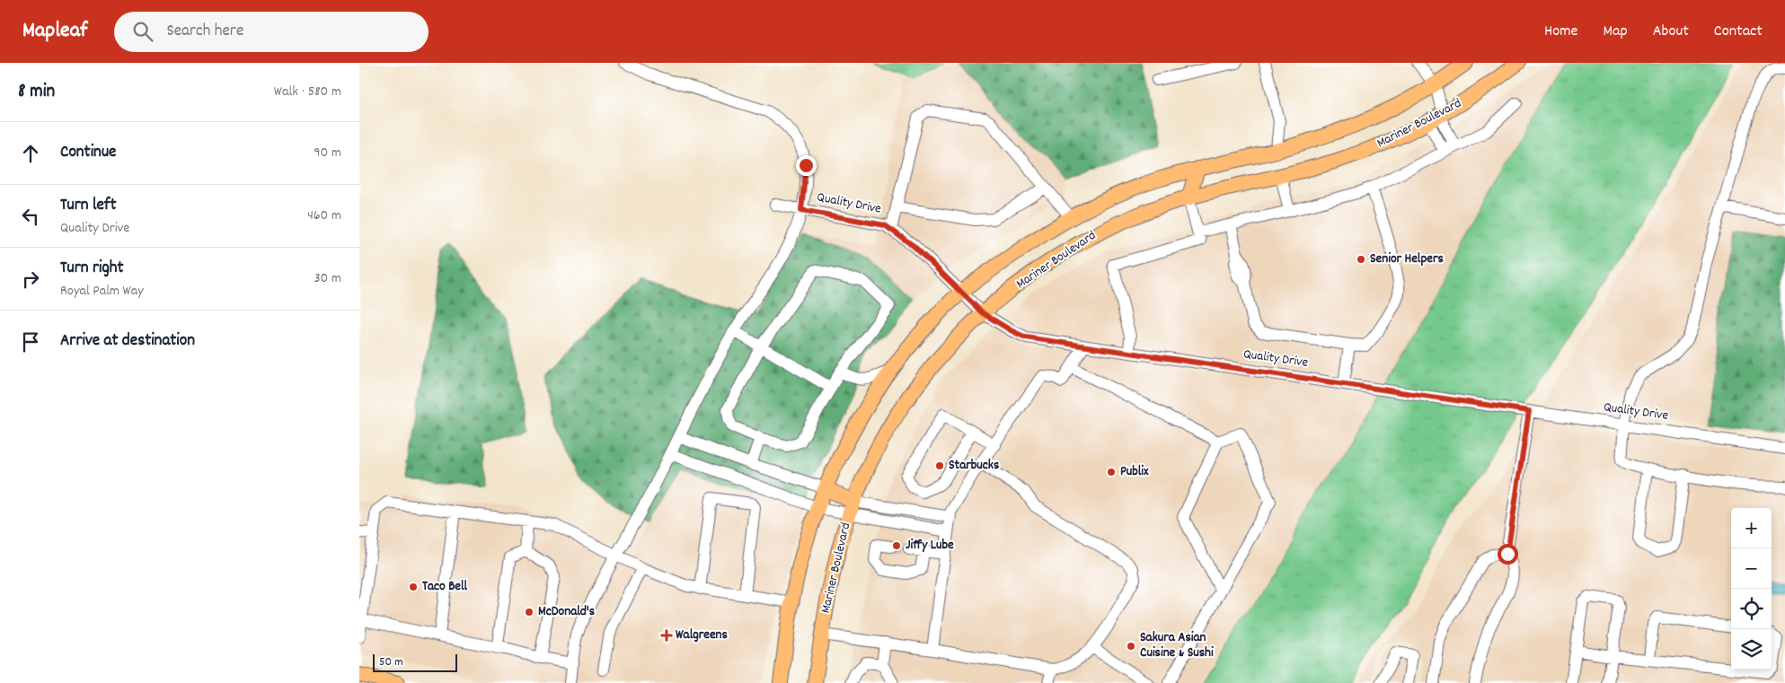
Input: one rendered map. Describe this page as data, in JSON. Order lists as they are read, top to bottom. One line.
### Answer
{"streets":{"main road":["Mariner Boulevard"],"street":["Quality Drive"]},"crossings":[["Mariner Boulevard","Quality Drive"]],"places":{"other":["Senior Helpers","Starbucks","Publix","Jiffy Lube","Taco Bell","McDonald's","Sakura Asian Cuisine & Sushi"],"health":["Walgreens"]},"scale_bar":"50 m","page":{"header":"Mapleaf","search":"Search here","nav":["Home","Map","About","Contact"],"heading":["8 min","Walk · 580 m"],"list":[["Continue","90 m"],["Turn left","Quality Drive","460 m"],["Turn right","Royal Palm Way","30 m"],"Arrive at destination"],"map_buttons":["+","−"],"scale":"50 m"}}
